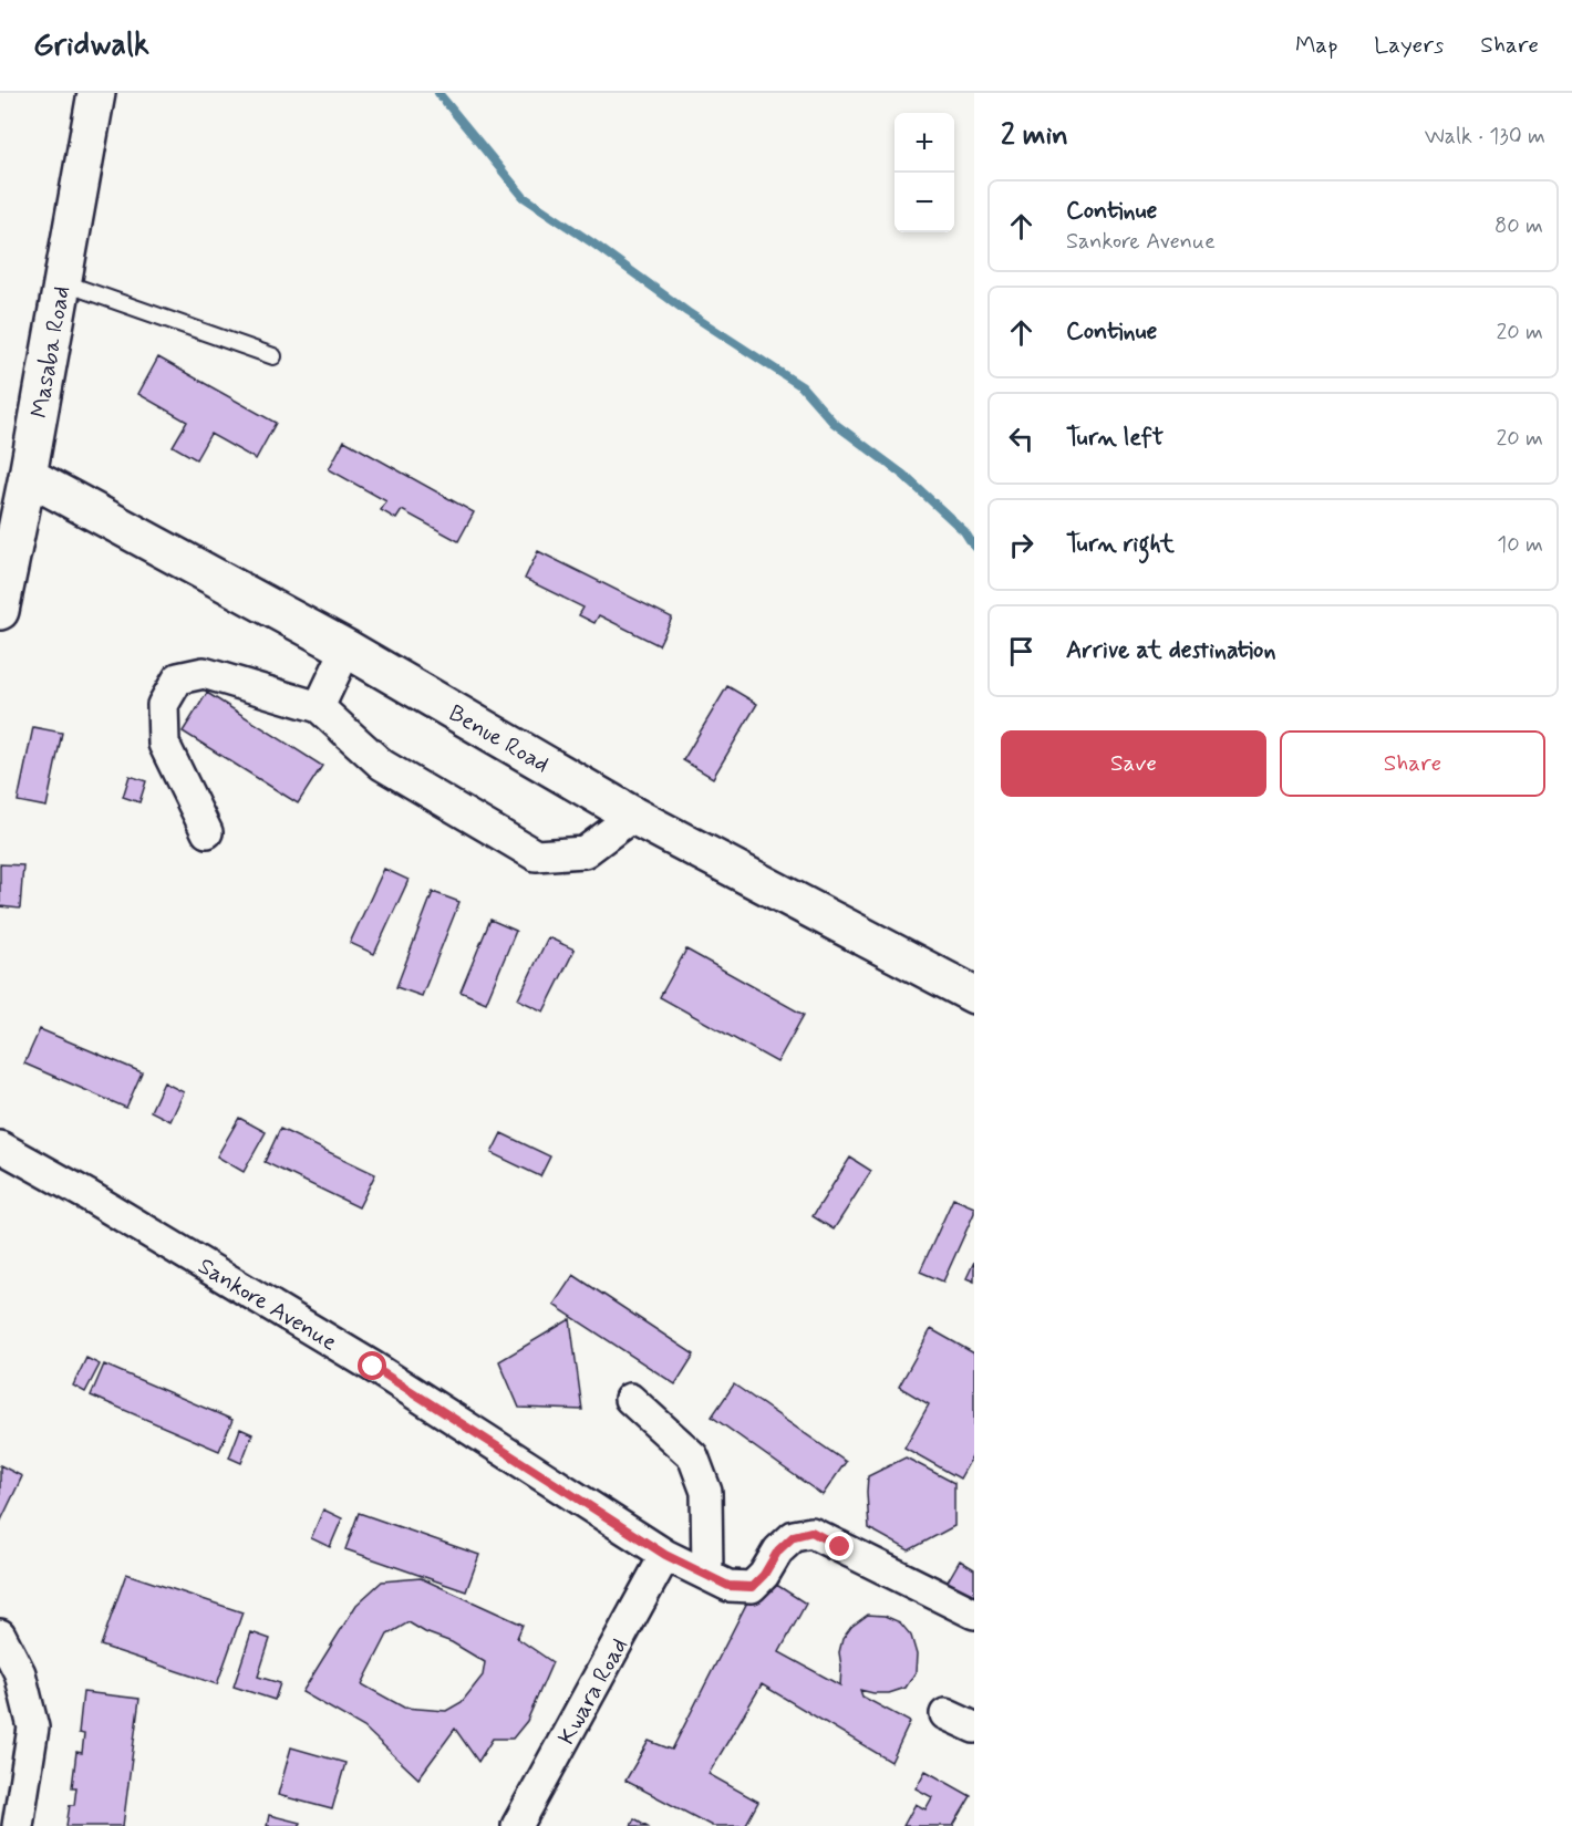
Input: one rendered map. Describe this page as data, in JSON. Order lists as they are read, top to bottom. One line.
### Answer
{"streets":{"street":["Masaba Road","Benue Road","Sankore Avenue","Kwara Road"]},"crossings":[["Masaba Road","Benue Road"],["Sankore Avenue","Kwara Road"]],"page":{"header":"Gridwalk","nav":["Map","Layers","Share"],"heading":["2 min","Walk · 130 m"],"map_buttons":["+","−"],"list":[["Continue","Sankore Avenue","80 m"],["Continue","20 m"],["Turn left","20 m"],["Turn right","10 m"],"Arrive at destination"],"buttons":["Save","Share"]}}
